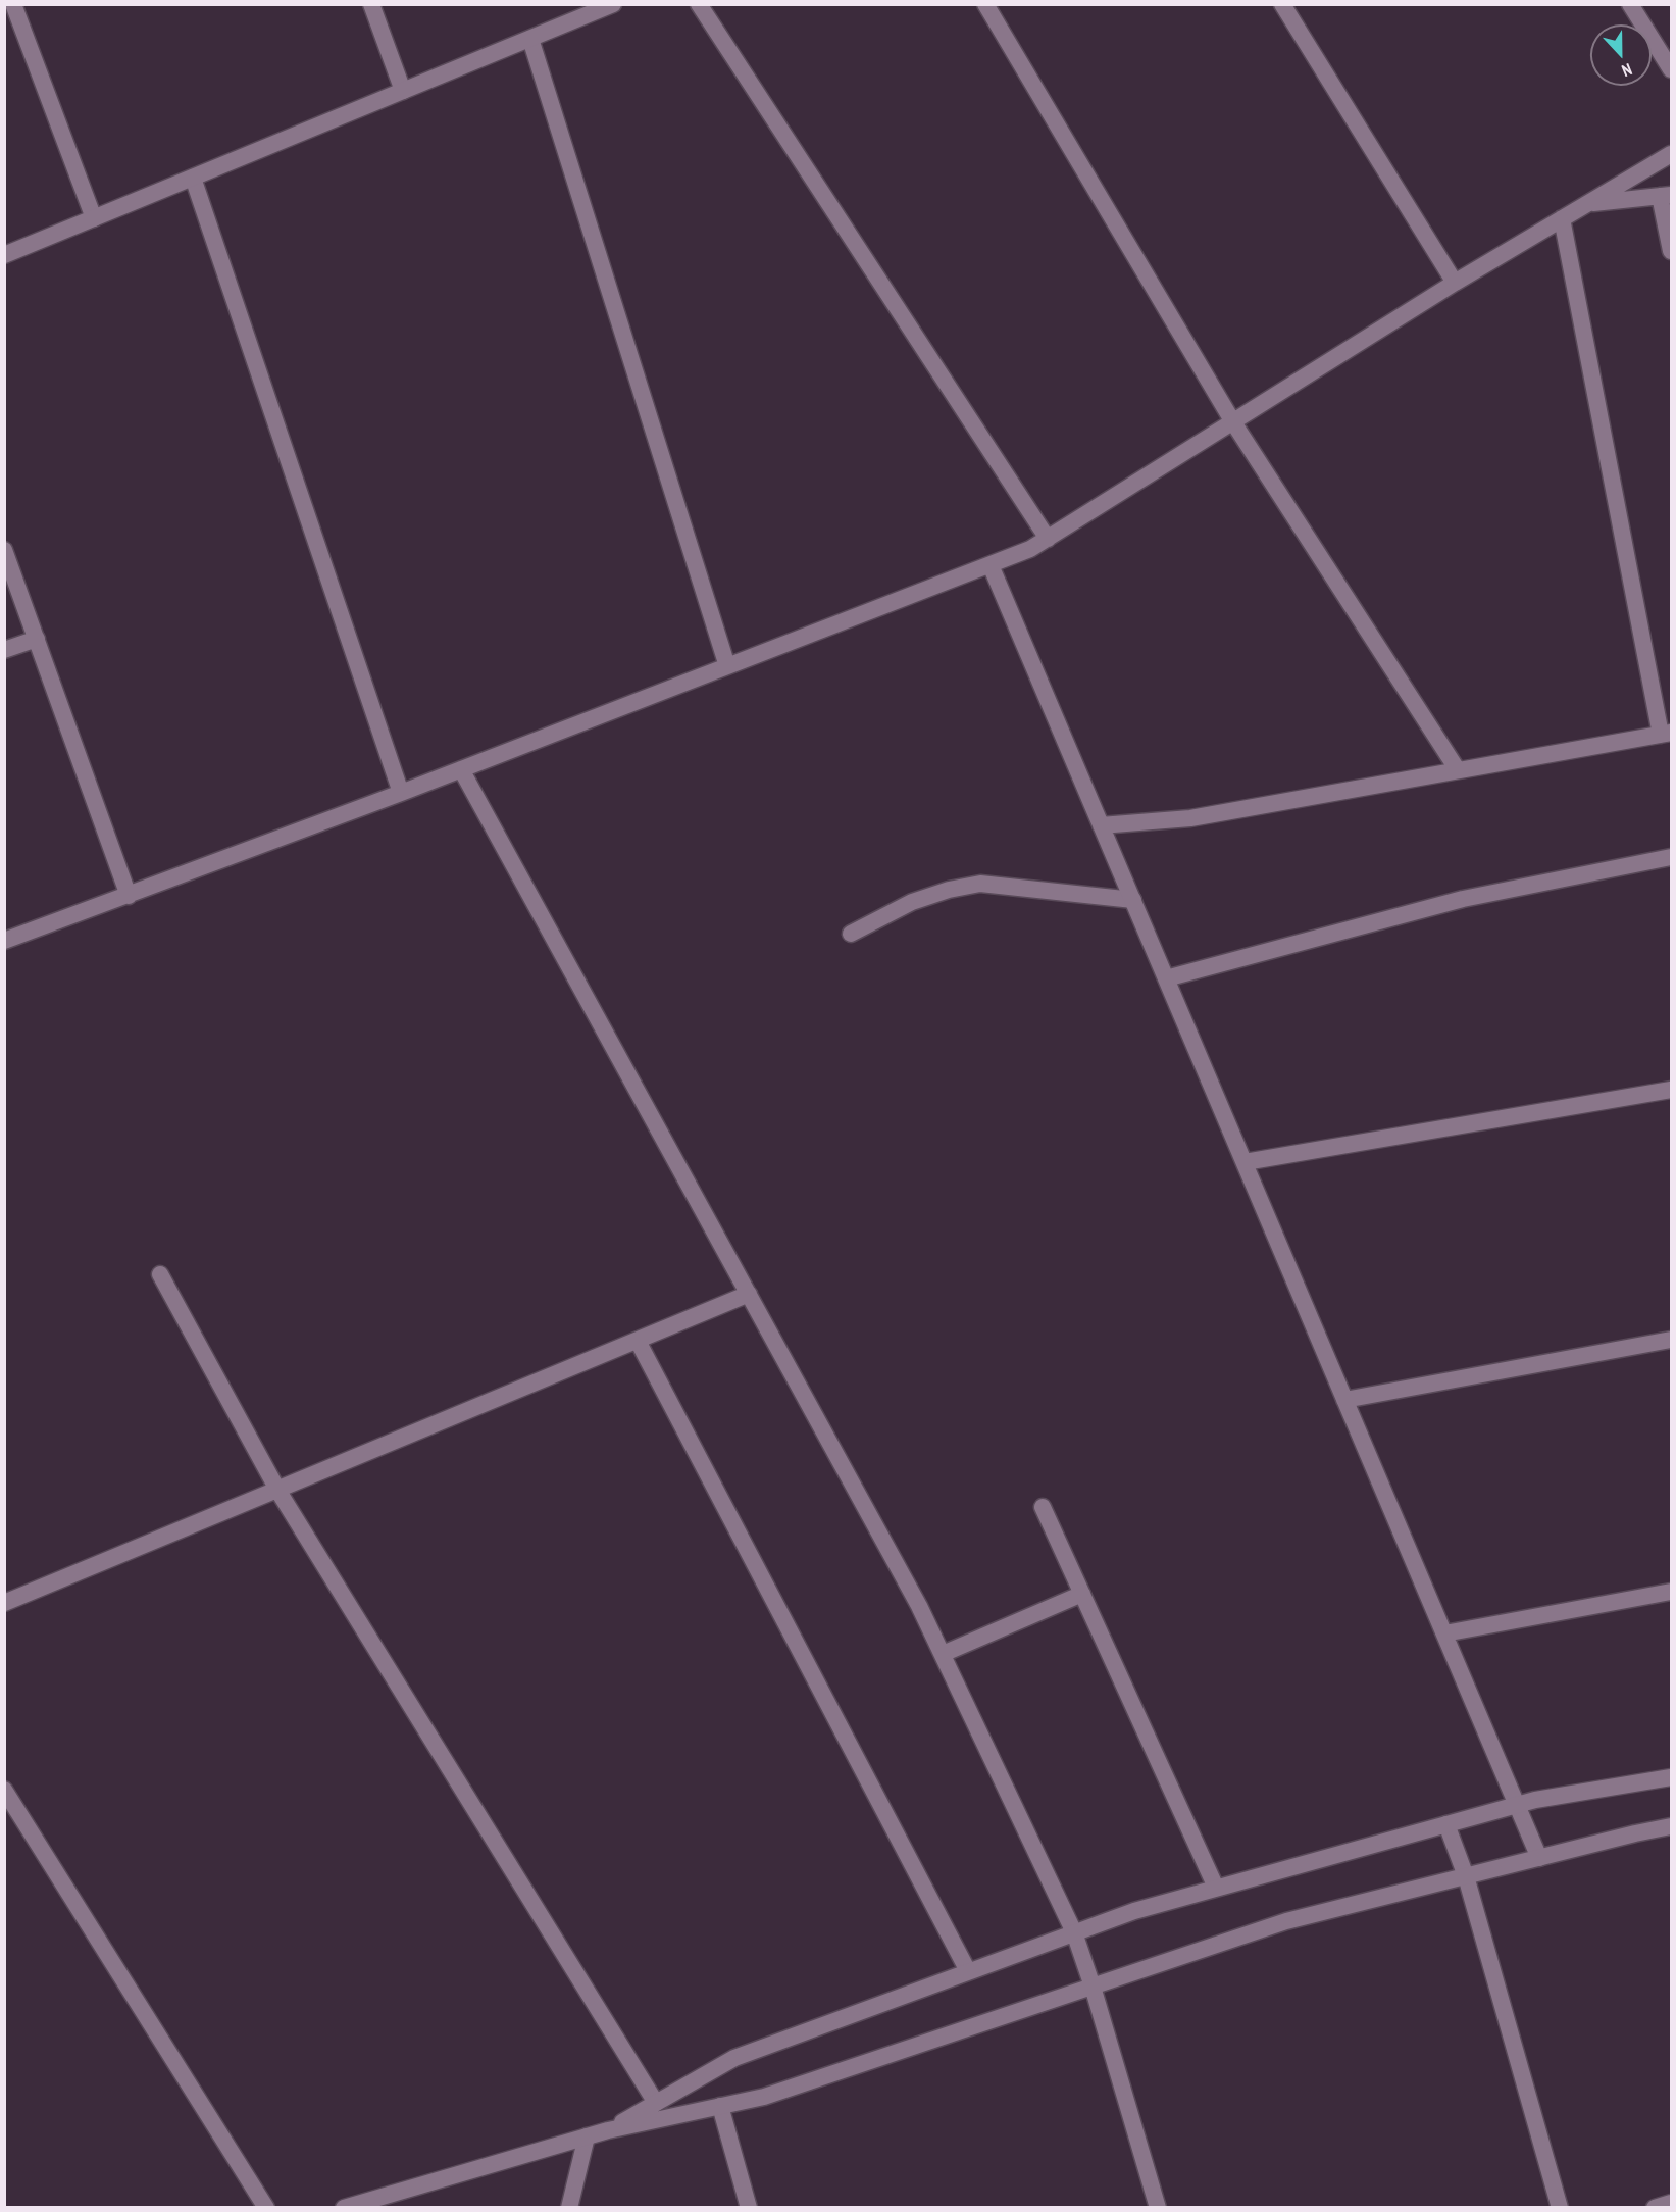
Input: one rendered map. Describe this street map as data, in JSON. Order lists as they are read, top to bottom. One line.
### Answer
{"north":"bottom"}
